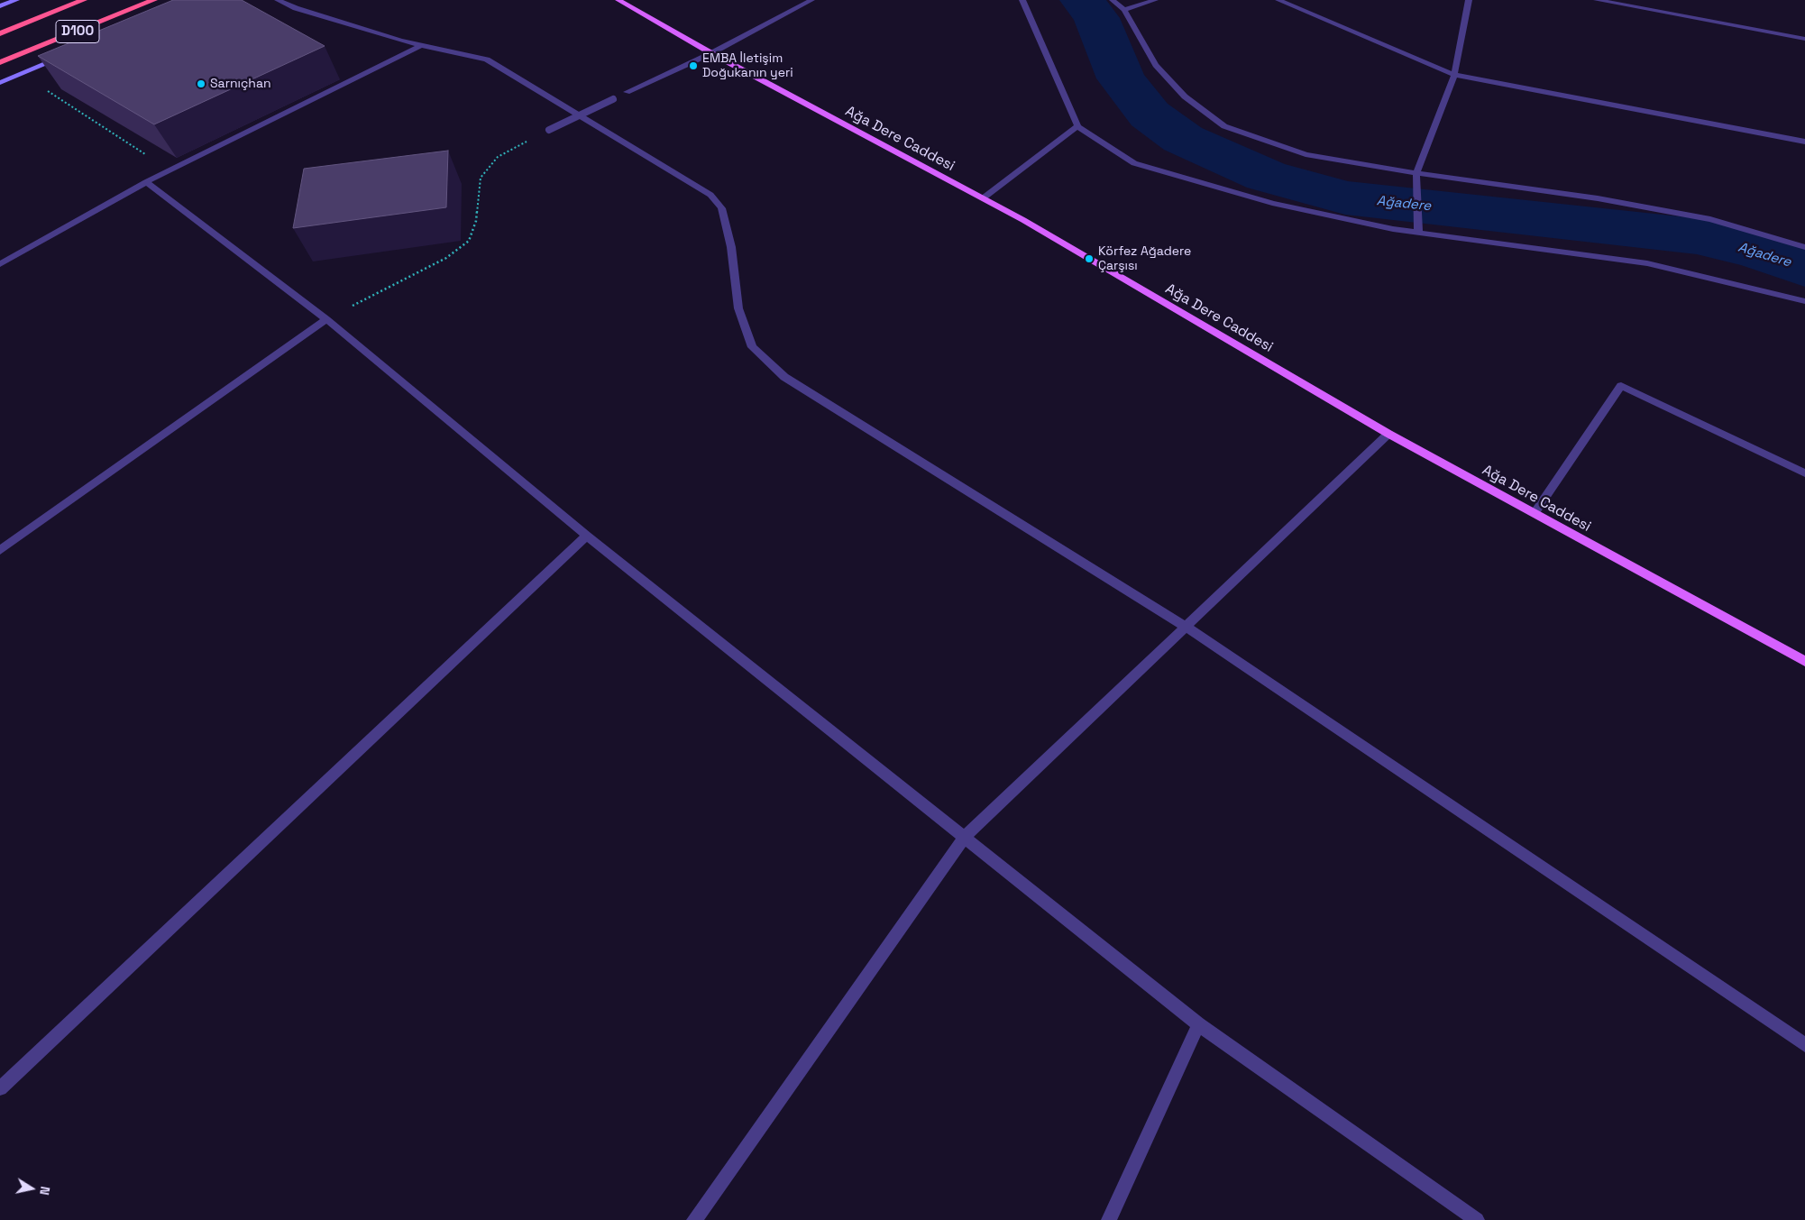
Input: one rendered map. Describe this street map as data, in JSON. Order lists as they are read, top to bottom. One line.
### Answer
{"streets":{"highway":["D100"],"main road":["Ağa Dere Caddesi"]},"water":["Ağadere"],"places":["EMBA İletişim Doğukanın yeri","Sarnıçhan","Körfez Ağadere Çarşısı"],"north":"right"}
